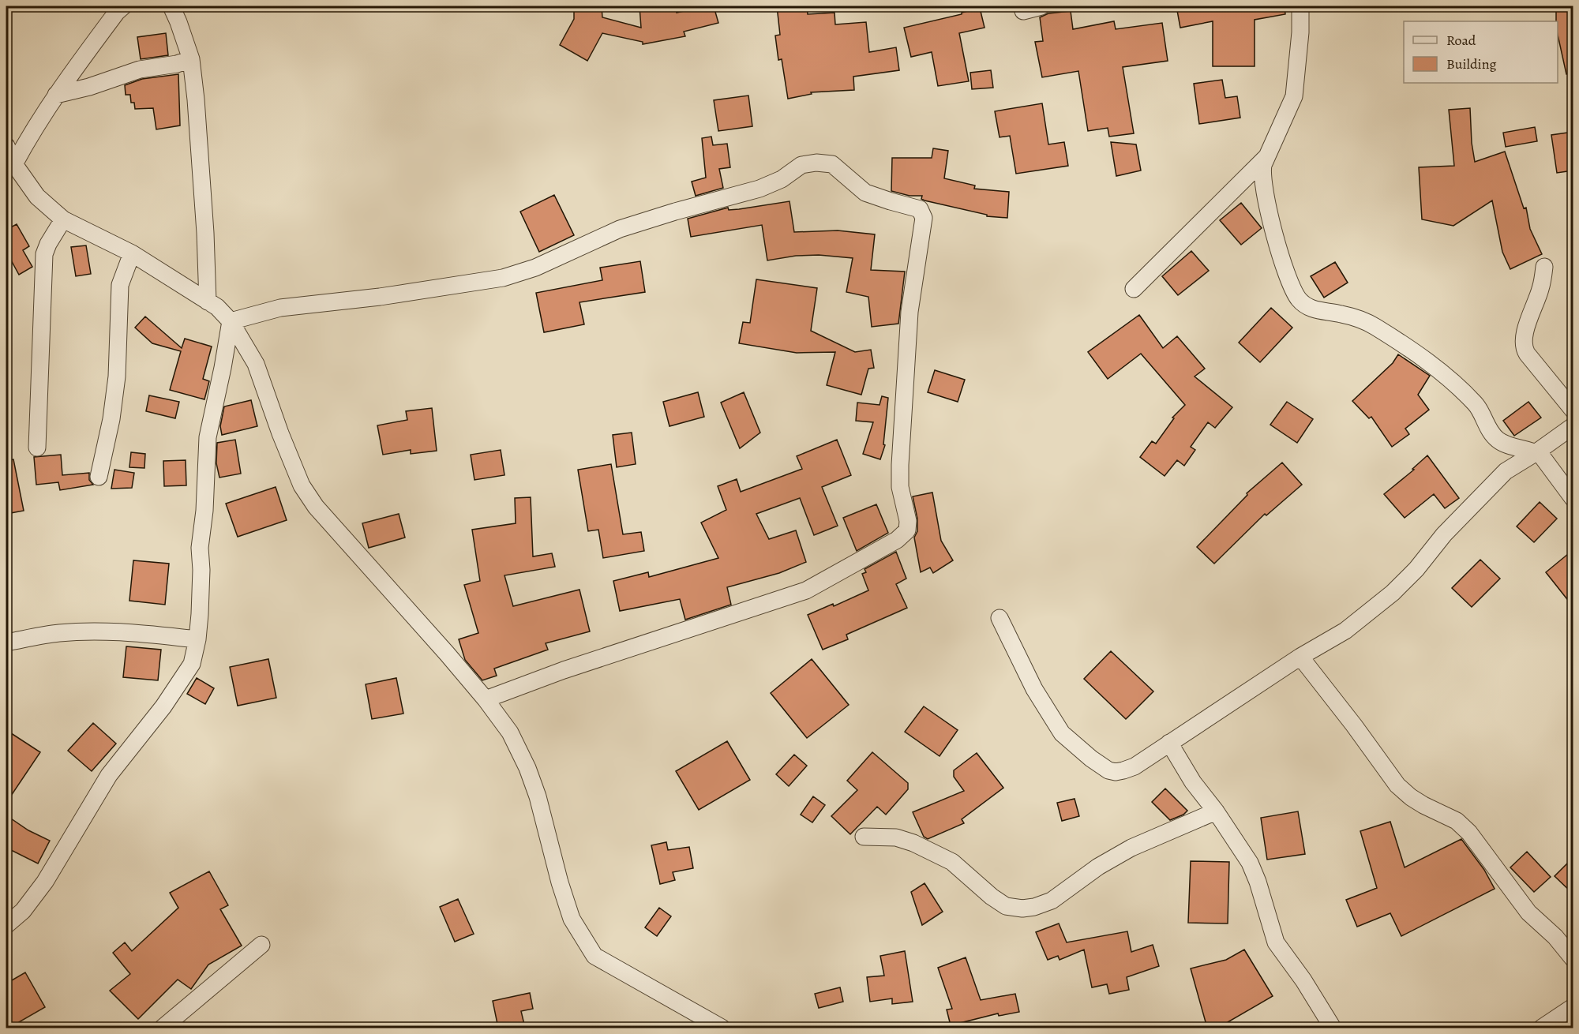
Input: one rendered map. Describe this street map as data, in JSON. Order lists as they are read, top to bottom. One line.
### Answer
{"legend":["Road","Building"]}
